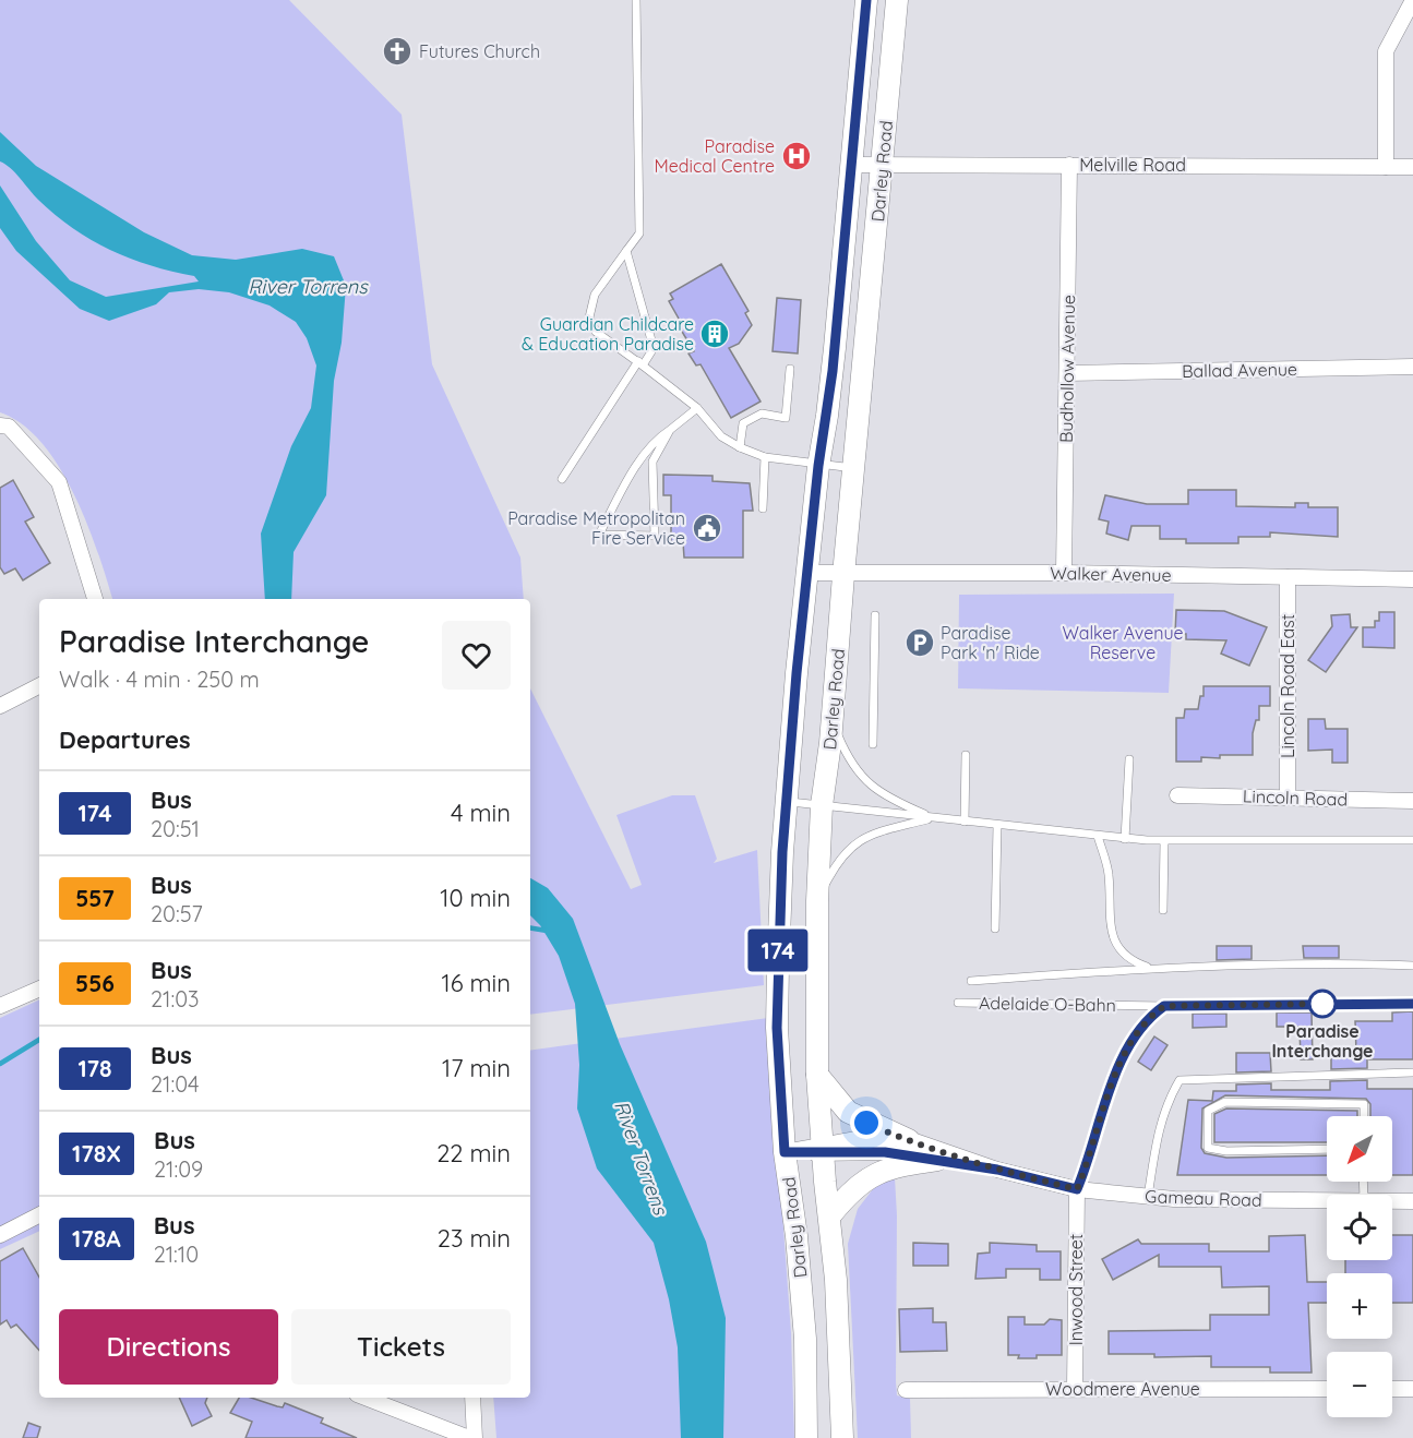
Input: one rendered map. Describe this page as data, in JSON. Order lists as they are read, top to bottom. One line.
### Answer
{"streets":{"main road":["Darley Road"],"street":["Melville Road","Budhollow Avenue","Ballad Avenue","Walker Avenue","Lincoln Road East","Lincoln Road","Gameau Road","Inwood Street","Woodmere Avenue"],"lane":["Adelaide O-Bahn"]},"crossings":[["Melville Road","Darley Road"],["Melville Road","Budhollow Avenue"],["Darley Road","Walker Avenue"],["Darley Road","Gameau Road"],["Budhollow Avenue","Ballad Avenue"],["Budhollow Avenue","Walker Avenue"],["Walker Avenue","Lincoln Road East"],["Lincoln Road East","Lincoln Road"],["Gameau Road","Inwood Street"],["Inwood Street","Woodmere Avenue"]],"water":["River Torrens"],"parks":["Walker Avenue Reserve"],"places":{"church":["Futures Church"],"hospital":["Paradise Medical Centre"],"building":["Guardian Childcare & Education Paradise"],"public building":["Paradise Metropolitan Fire Service"],"parking":["Paradise Park 'n' Ride"],"other":["Paradise Interchange"]},"lines":["bus line 174"],"north":"bottom left","page":{"on_map":"174","heading":[["Paradise Interchange","Walk · 4 min · 250 m"],"Departures"],"list":[{"mark":"174","name":"Bus","note":"20:51","value":"4 min"},{"mark":"557","name":"Bus","note":"20:57","value":"10 min"},{"mark":"556","name":"Bus","note":"21:03","value":"16 min"},{"mark":"178","name":"Bus","note":"21:04","value":"17 min"},{"mark":"178X","name":"Bus","note":"21:09","value":"22 min"},{"mark":"178A","name":"Bus","note":"21:10","value":"23 min"}],"map_buttons":["+","−"],"buttons":["Directions","Tickets"]}}
